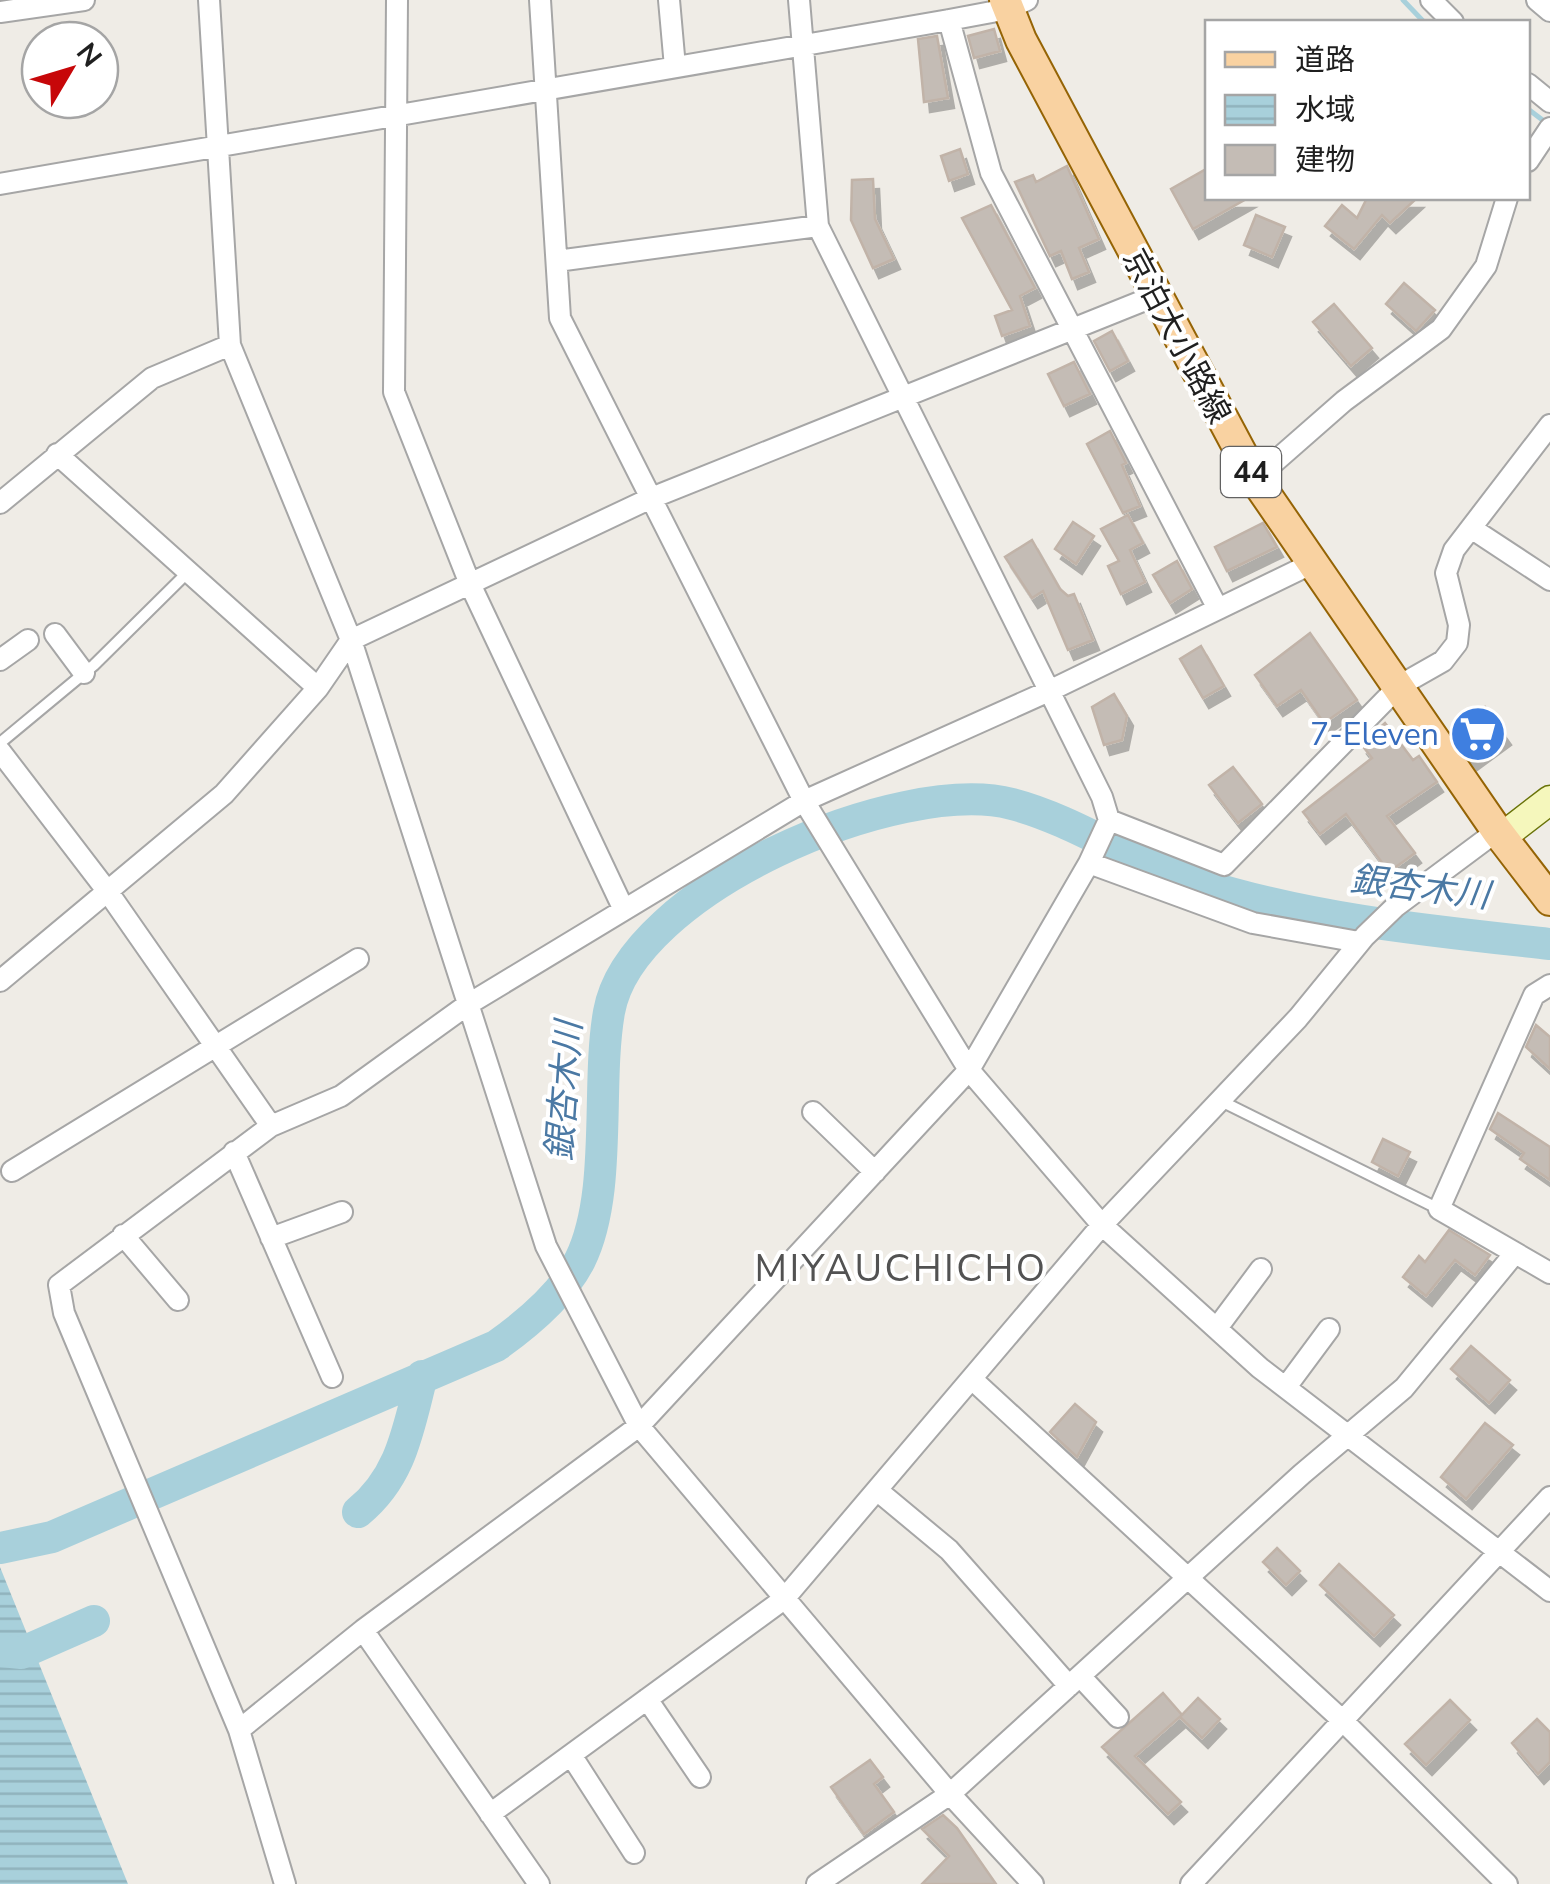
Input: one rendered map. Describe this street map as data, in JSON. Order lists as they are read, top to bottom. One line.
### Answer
{"streets":{"main road":["京泊大小路線","44"]},"districts":["MIYAUCHICHO"],"water":["銀杏木川"],"places":{"supermarket":["7-Eleven"]},"legend":["道路","水域","建物"],"north":"top right"}
